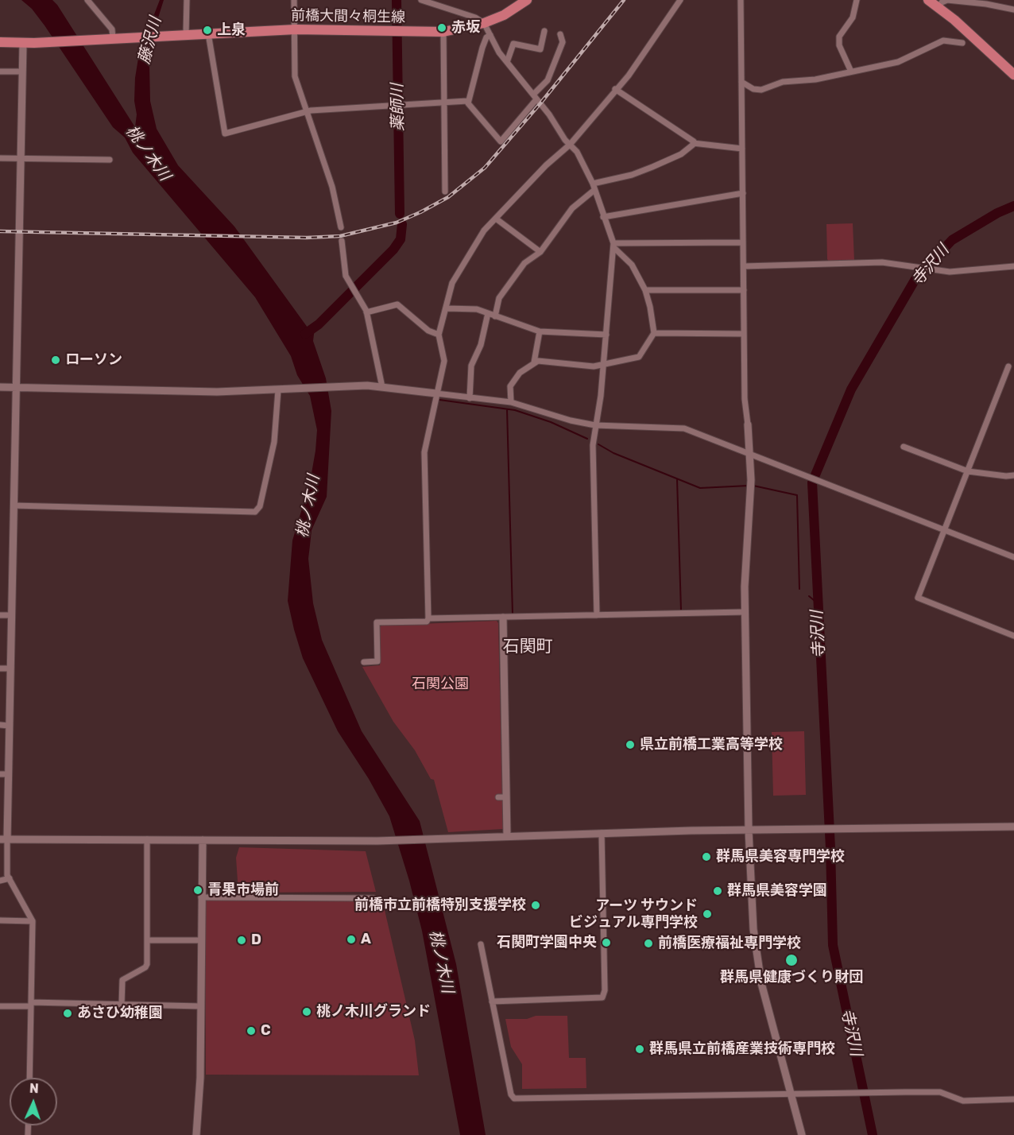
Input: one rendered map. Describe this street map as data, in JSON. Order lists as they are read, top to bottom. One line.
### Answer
{"streets":{"main road":["前橋大間々桐生線"]},"districts":["石関町"],"water":["藤沢川","薬師川","桃ノ木川","寺沢川"],"parks":["石関公園"],"places":["赤坂","上泉","ローソン","県立前橋工業高等学校","群馬県美容専門学校","青果市場前","群馬県美容学園","前橋市立前橋特別支援学校","アーツ サウンド ビジュアル専門学校","A","D","石関町学園中央","前橋医療福祉専門学校","群馬県健康づくり財団","桃ノ木川グランド","あさひ幼稚園","C","群馬県立前橋産業技術専門校"],"north":"top"}
